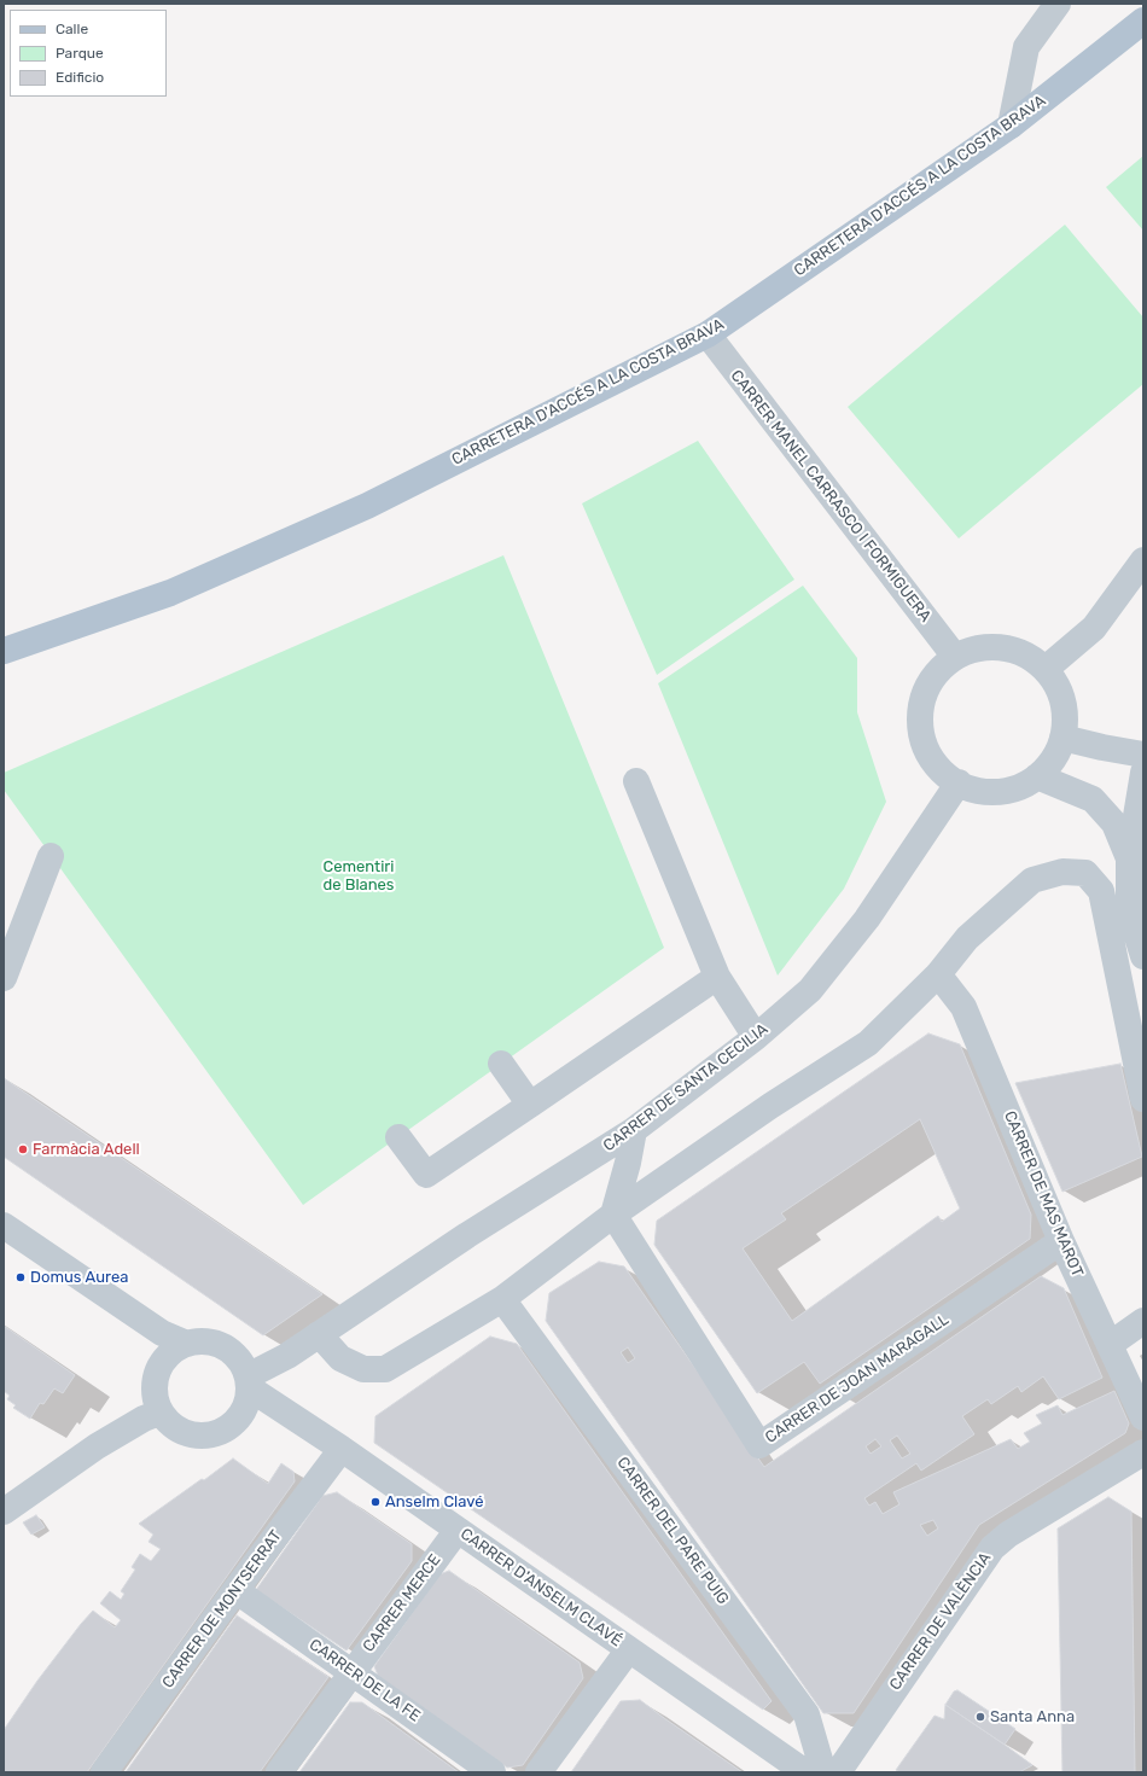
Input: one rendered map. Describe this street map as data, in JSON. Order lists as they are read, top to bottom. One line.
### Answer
{"streets":{"main road":["CARRETERA D'ACCÉS A LA COSTA BRAVA"],"street":["CARRER MANEL CARRASCO I FORMIGUERA","CARRER DE SANTA CECILIA","CARRER DE MAS MAROT","CARRER DE JOAN MARAGALL","CARRER DEL PARE PUIG","CARRER D'ANSELM CLAVÉ","CARRER MERCE","CARRER DE MONTSERRAT","CARRER DE VALÈNCIA","CARRER DE LA FE"]},"crossings":[["CARRETERA D'ACCÉS A LA COSTA BRAVA","CARRER MANEL CARRASCO I FORMIGUERA"],["CARRER MANEL CARRASCO I FORMIGUERA","CARRER DE SANTA CECILIA"],["CARRER DE SANTA CECILIA","CARRER D'ANSELM CLAVÉ"],["CARRER DE MAS MAROT","CARRER DE JOAN MARAGALL"],["CARRER D'ANSELM CLAVÉ","CARRER MERCE"],["CARRER D'ANSELM CLAVÉ","CARRER DE MONTSERRAT"],["CARRER MERCE","CARRER DE LA FE"],["CARRER DE MONTSERRAT","CARRER DE LA FE"]],"parks":["Cementiri de Blanes"],"places":["Farmàcia Adell","Domus Aurea","Anselm Clavé","Santa Anna"],"legend":["Calle","Parque","Edificio"]}
